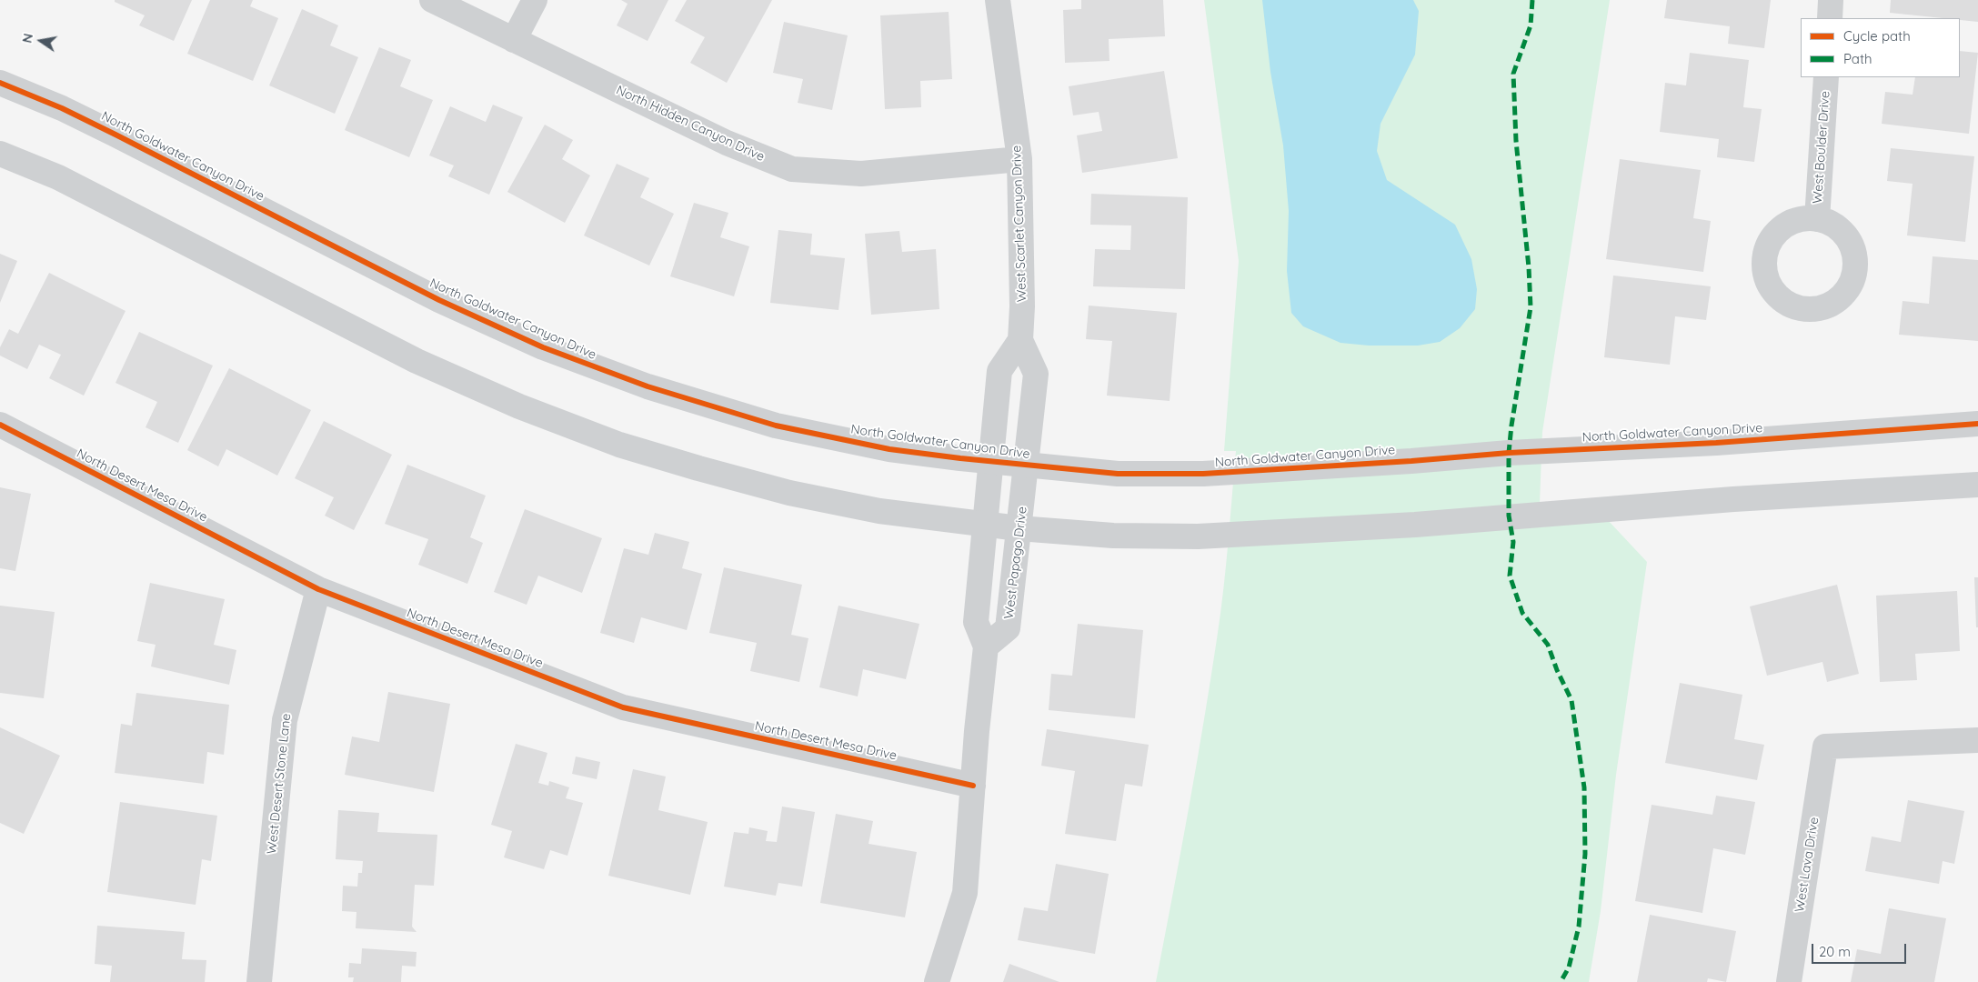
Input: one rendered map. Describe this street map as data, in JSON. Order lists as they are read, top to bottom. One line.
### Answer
{"streets":{"street":["North Hidden Canyon Drive","West Boulder Drive","North Goldwater Canyon Drive","West Scarlet Canyon Drive","North Desert Mesa Drive","West Papago Drive","West Desert Stone Lane","West Lava Drive"]},"crossings":[["North Hidden Canyon Drive","West Scarlet Canyon Drive"],["North Goldwater Canyon Drive","West Scarlet Canyon Drive"],["West Scarlet Canyon Drive","West Papago Drive"],["North Desert Mesa Drive","West Desert Stone Lane"]],"legend":["Cycle path","Path"],"scale_bar":"20 m","north":"left"}
